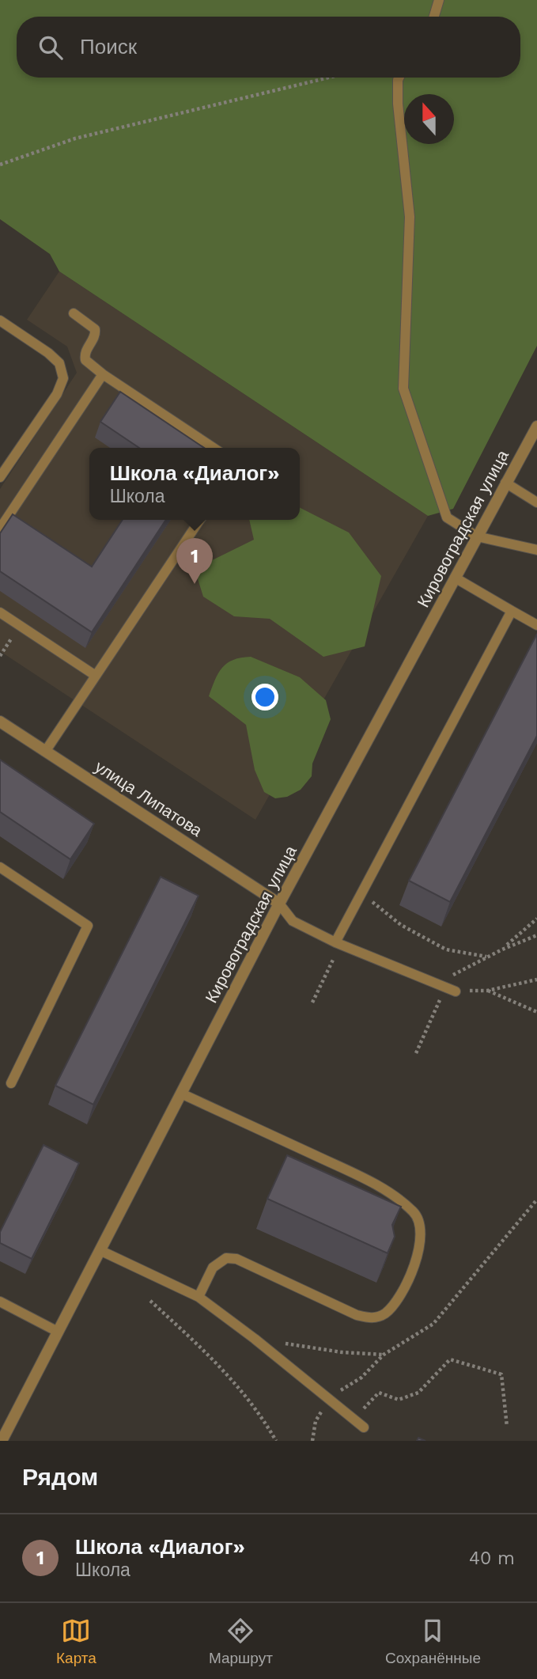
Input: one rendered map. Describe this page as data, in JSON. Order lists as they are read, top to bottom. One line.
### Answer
{"streets":{"street":["Кировоградская улица","улица Липатова"]},"crossings":[["Кировоградская улица","улица Липатова"]],"north":"top","page":{"search":"Поиск","popup":["Школа «Диалог»","Школа"],"pins":"1","heading":"Рядом","list":[{"mark":"1","name":"Школа «Диалог»","note":"Школа","value":"40 m"}],"nav":["Карта","Маршрут","Сохранённые"]}}
